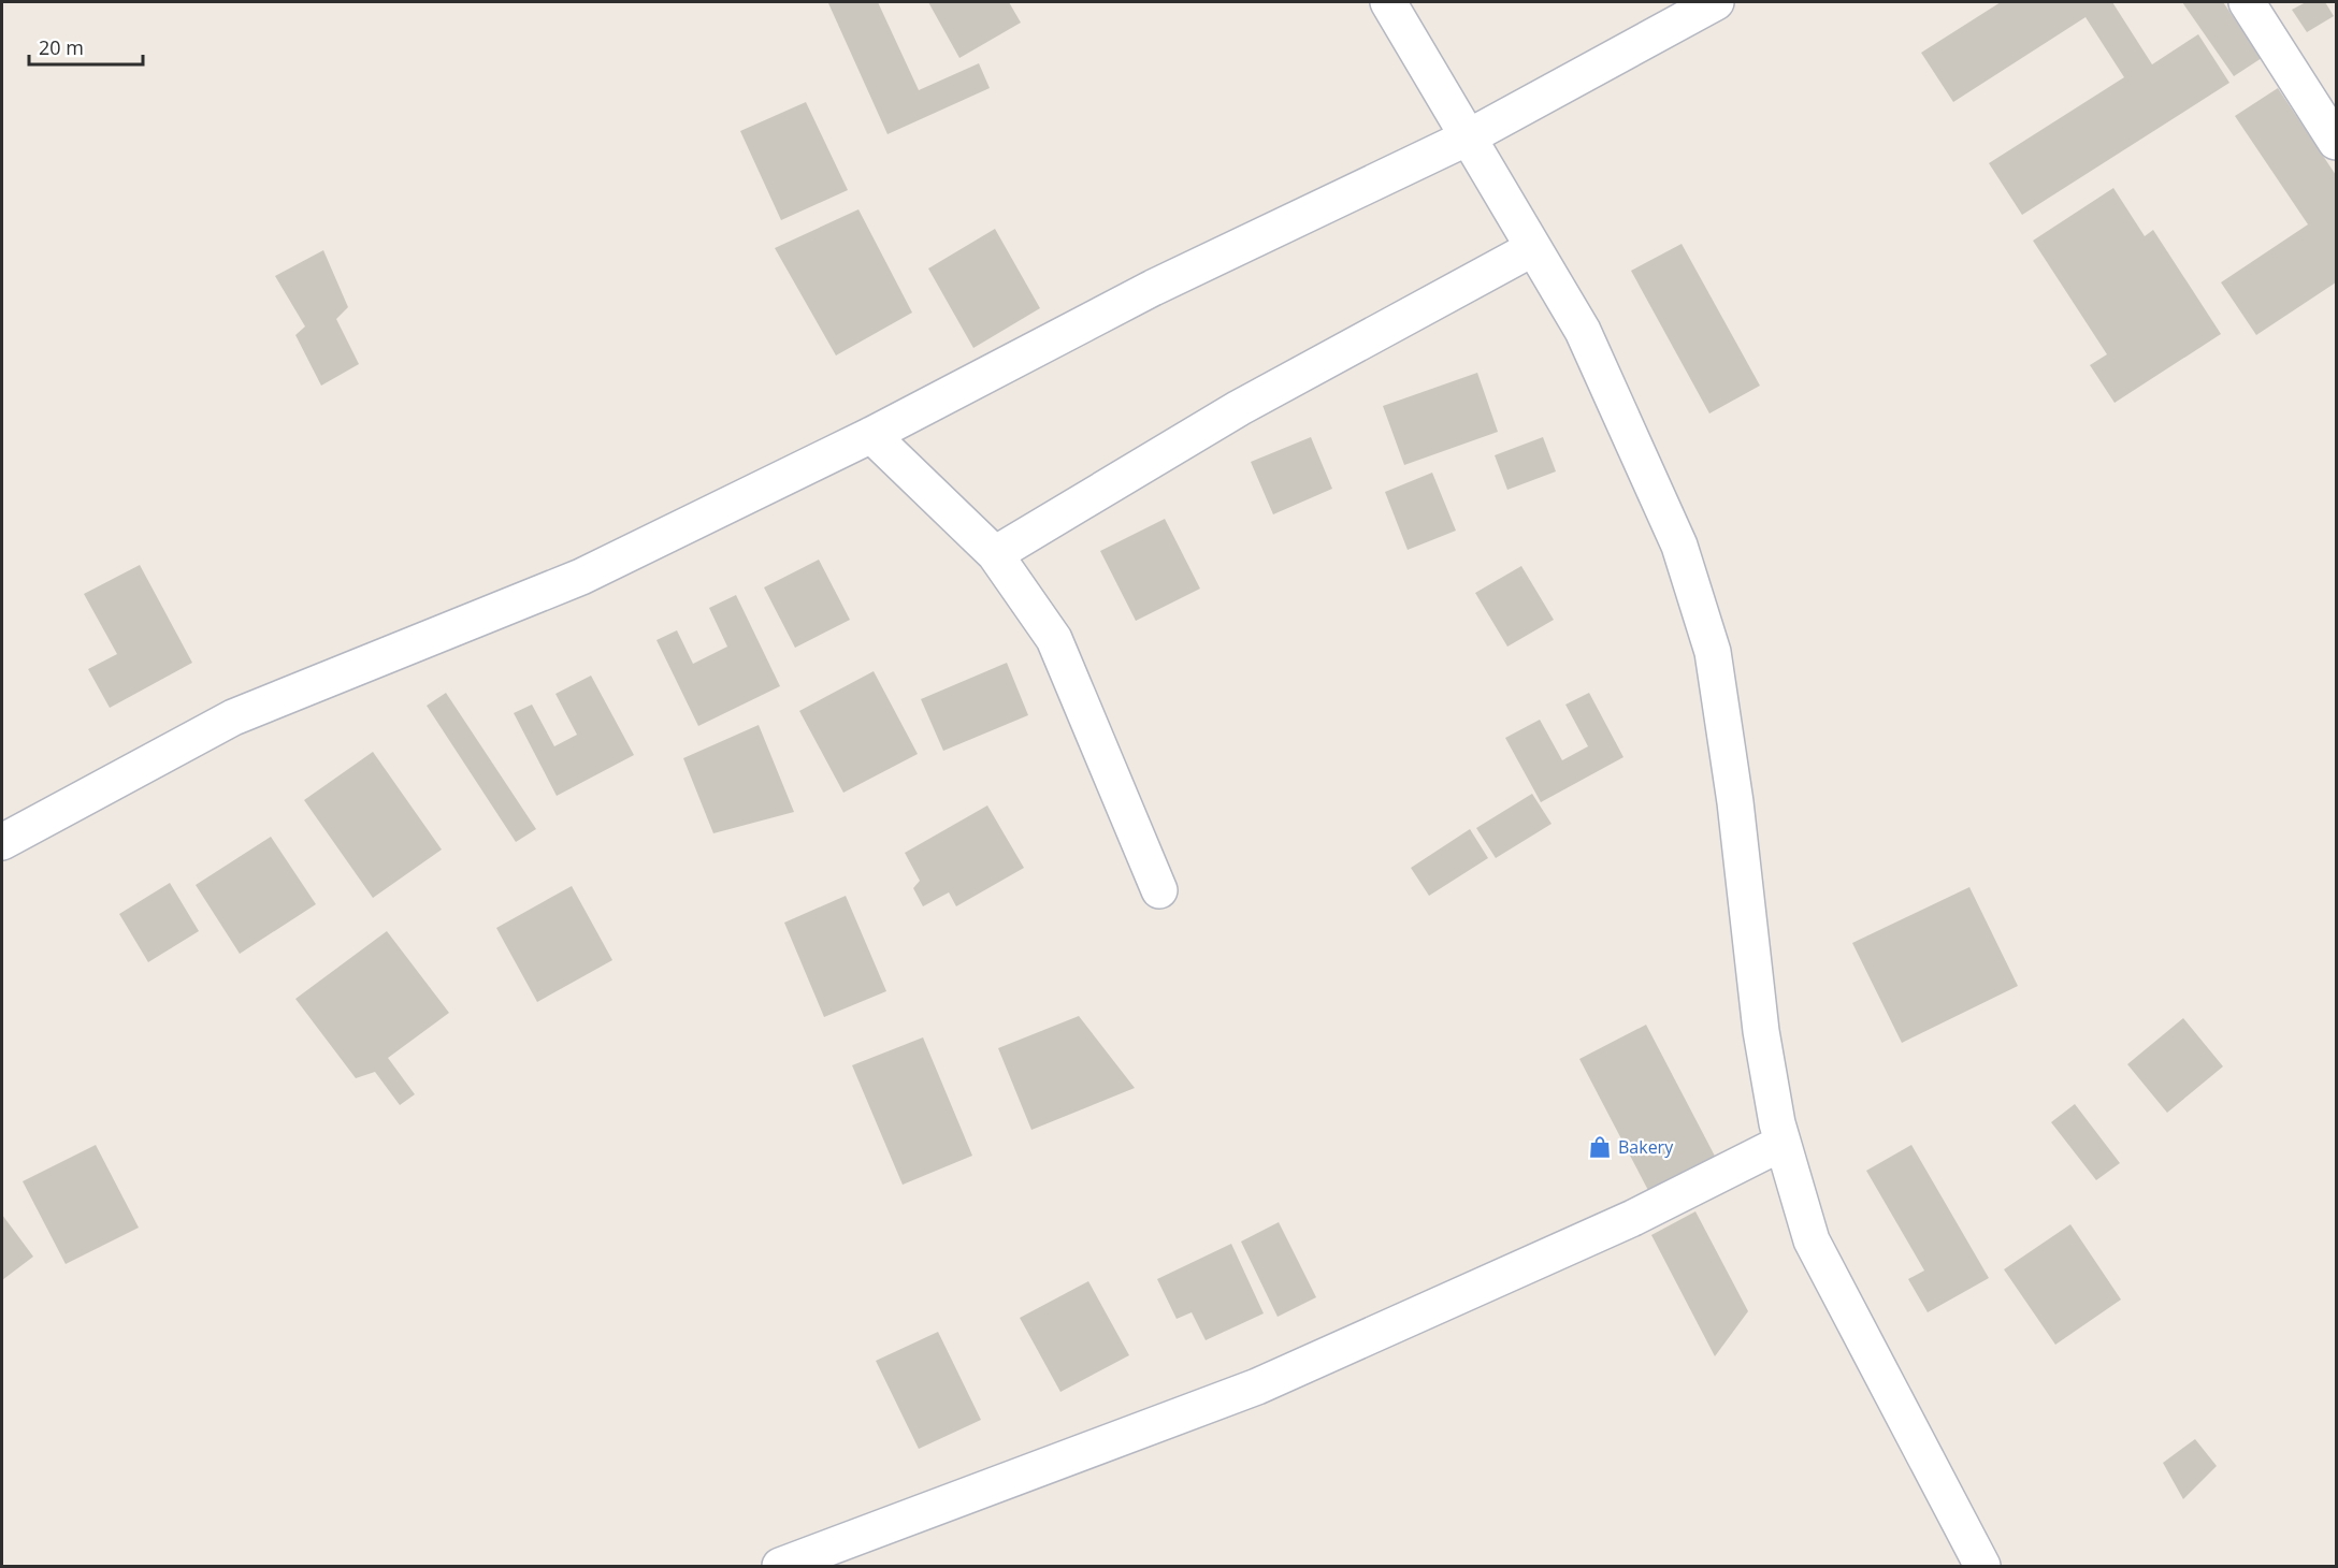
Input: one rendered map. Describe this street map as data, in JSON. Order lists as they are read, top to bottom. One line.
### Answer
{"places":{"shop":["Bakery"]},"scale_bar":"20 m"}
